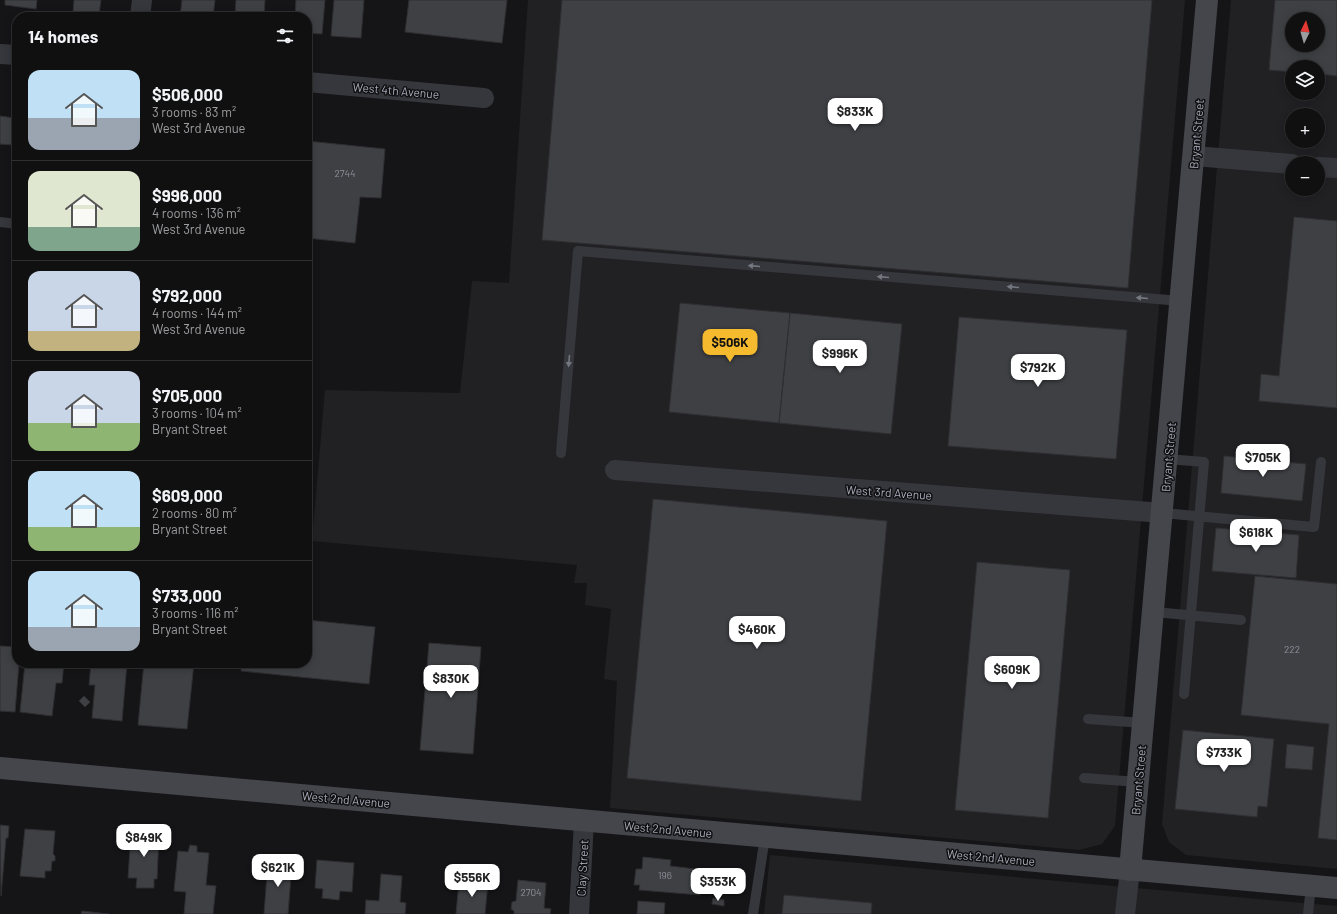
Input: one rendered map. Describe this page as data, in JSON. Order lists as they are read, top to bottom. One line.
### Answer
{"streets":{"street":["West 4th Avenue","Bryant Street","West 3rd Avenue","West 2nd Avenue","Clay Street"]},"crossings":[["Bryant Street","West 3rd Avenue"],["Bryant Street","West 2nd Avenue"],["West 2nd Avenue","Clay Street"]],"house_numbers":["2744","222","196","2704"],"north":"top","page":{"map_buttons":["+","−"],"heading":"14 homes","list":[{"name":"$506,000","note":"3 rooms · 83 m² · West 3rd Avenue"},{"name":"$996,000","note":"4 rooms · 136 m² · West 3rd Avenue"},{"name":"$792,000","note":"4 rooms · 144 m² · West 3rd Avenue"},{"name":"$705,000","note":"3 rooms · 104 m² · Bryant Street"},{"name":"$609,000","note":"2 rooms · 80 m² · Bryant Street"},{"name":"$733,000","note":"3 rooms · 116 m² · Bryant Street"}],"price":["$833K","$506K","$996K","$792K","$705K","$618K","$460K","$609K","$830K","$733K","$849K","$621K","$556K","$353K"]}}
